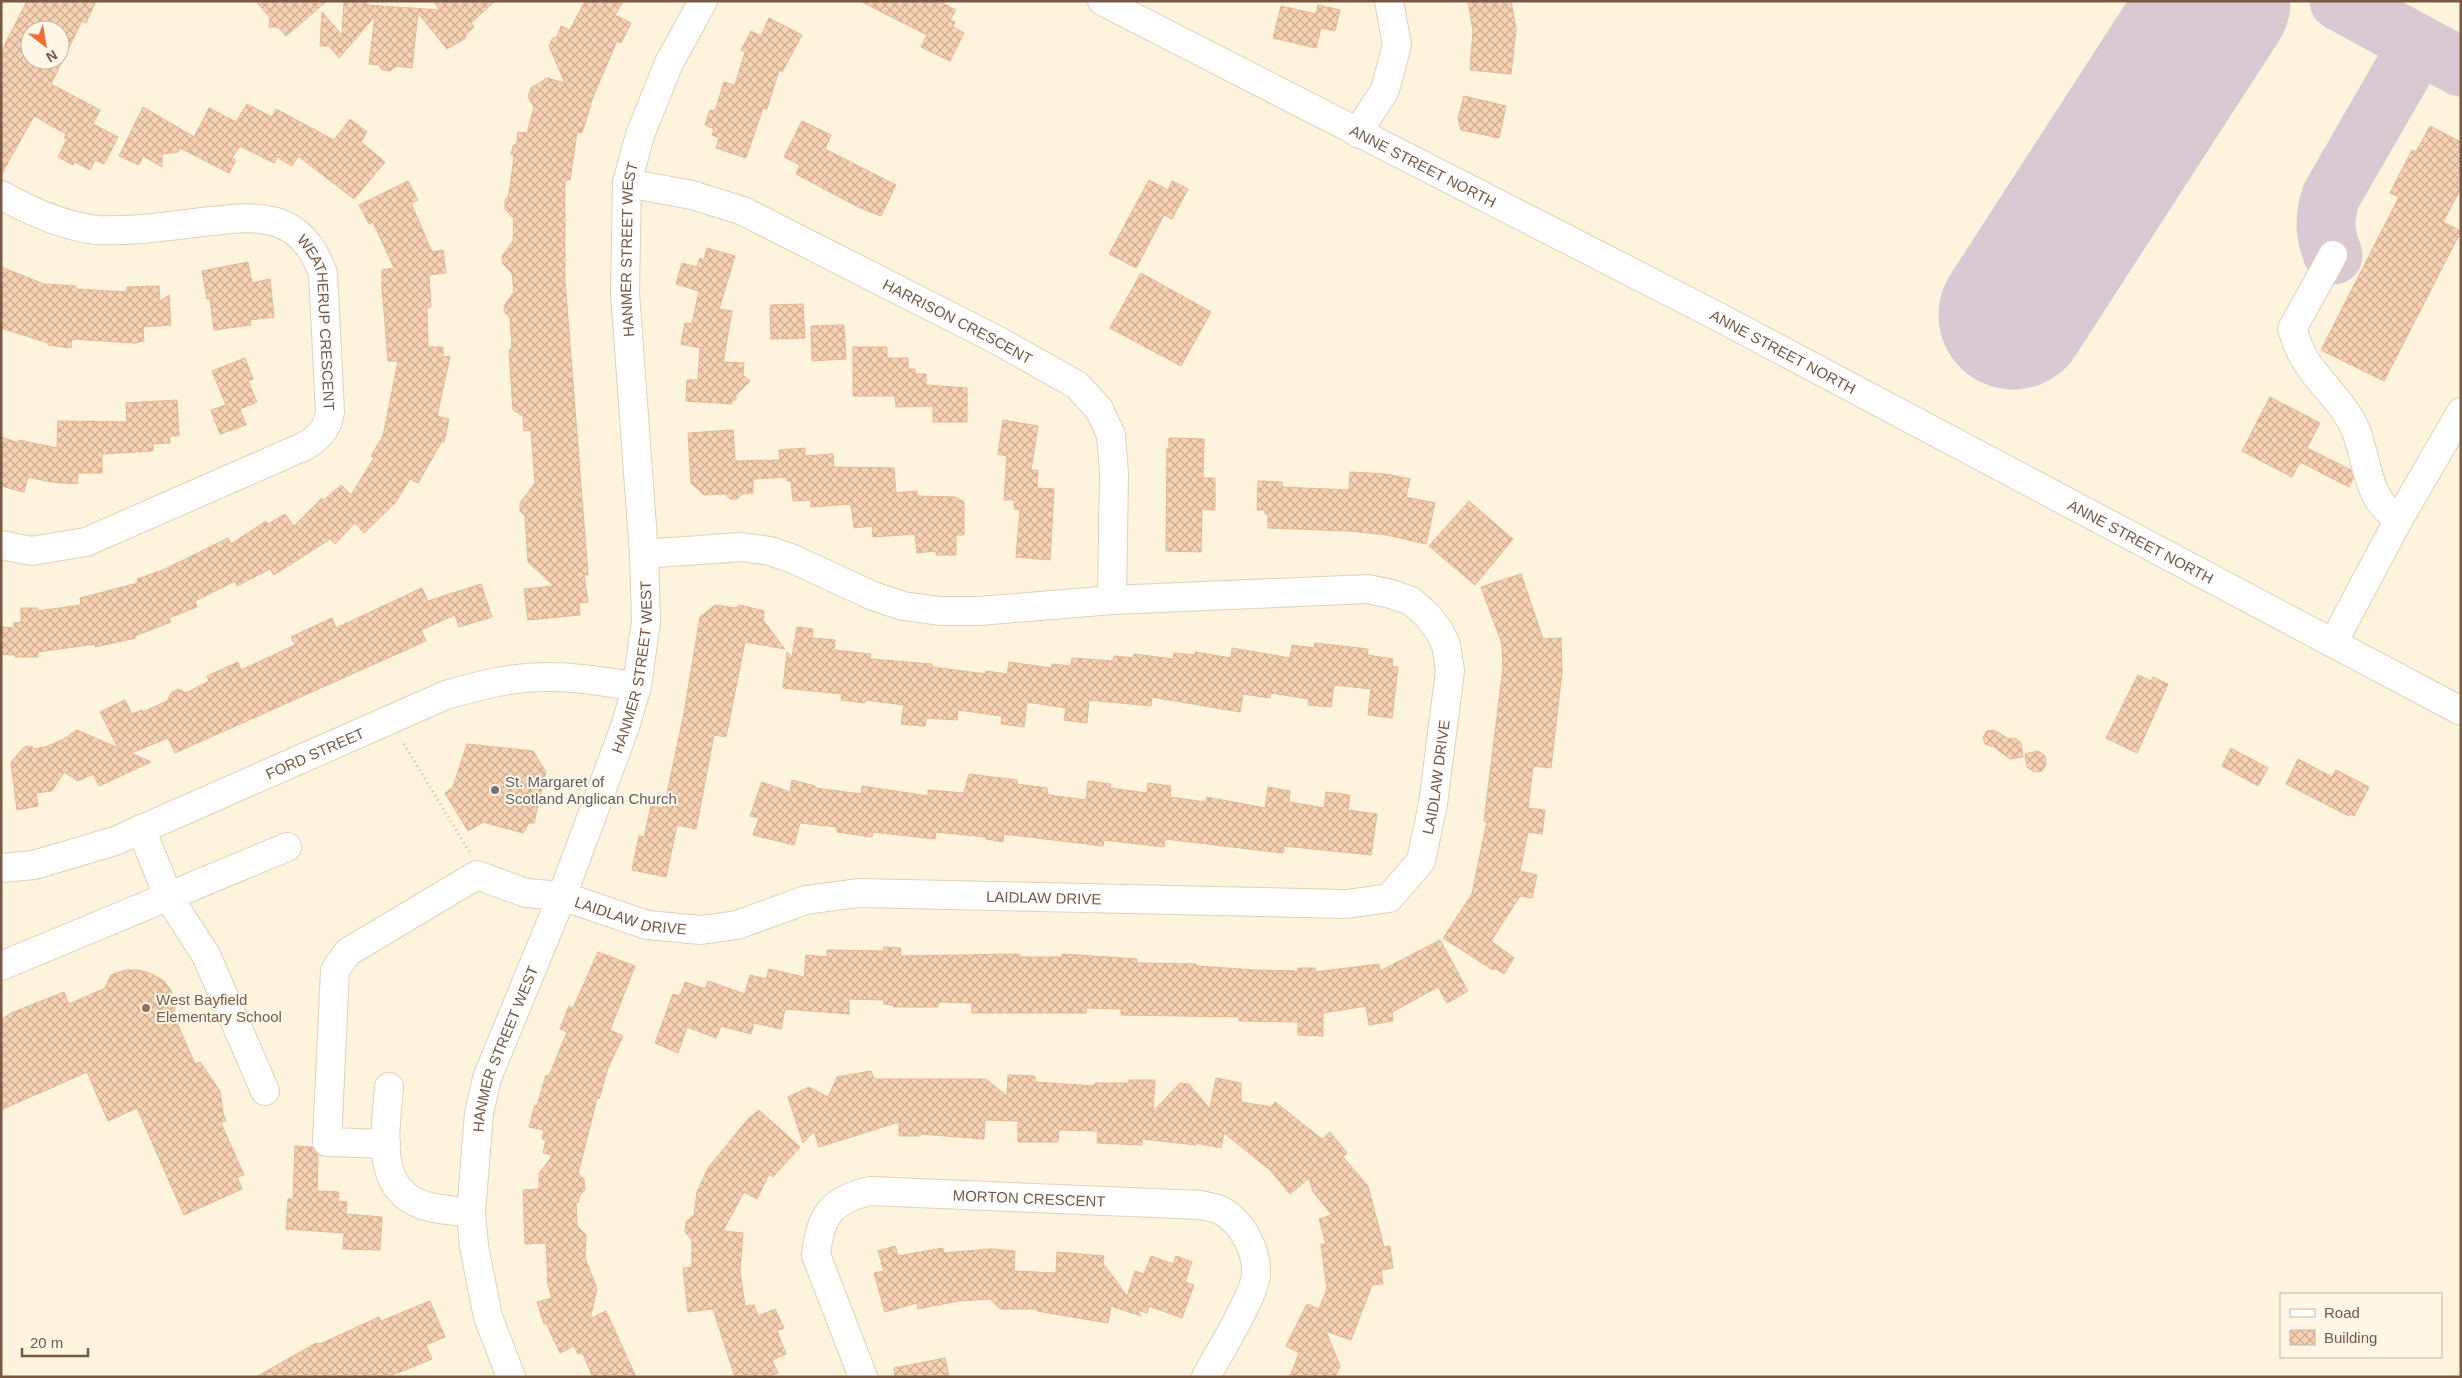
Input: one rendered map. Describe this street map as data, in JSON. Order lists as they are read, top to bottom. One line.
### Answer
{"streets":{"street":["ANNE STREET NORTH","HANMER STREET WEST","HARRISON CRESCENT","WEATHERUP CRESCENT","FORD STREET","LAIDLAW DRIVE","MORTON CRESCENT"]},"crossings":[["HANMER STREET WEST","HARRISON CRESCENT"],["HANMER STREET WEST","FORD STREET"],["HANMER STREET WEST","LAIDLAW DRIVE"],["HARRISON CRESCENT","LAIDLAW DRIVE"]],"places":["St. Margaret of Scotland Anglican Church","West Bayfield Elementary School"],"legend":["Road","Building"],"scale_bar":"20 m","north":"bottom right"}
